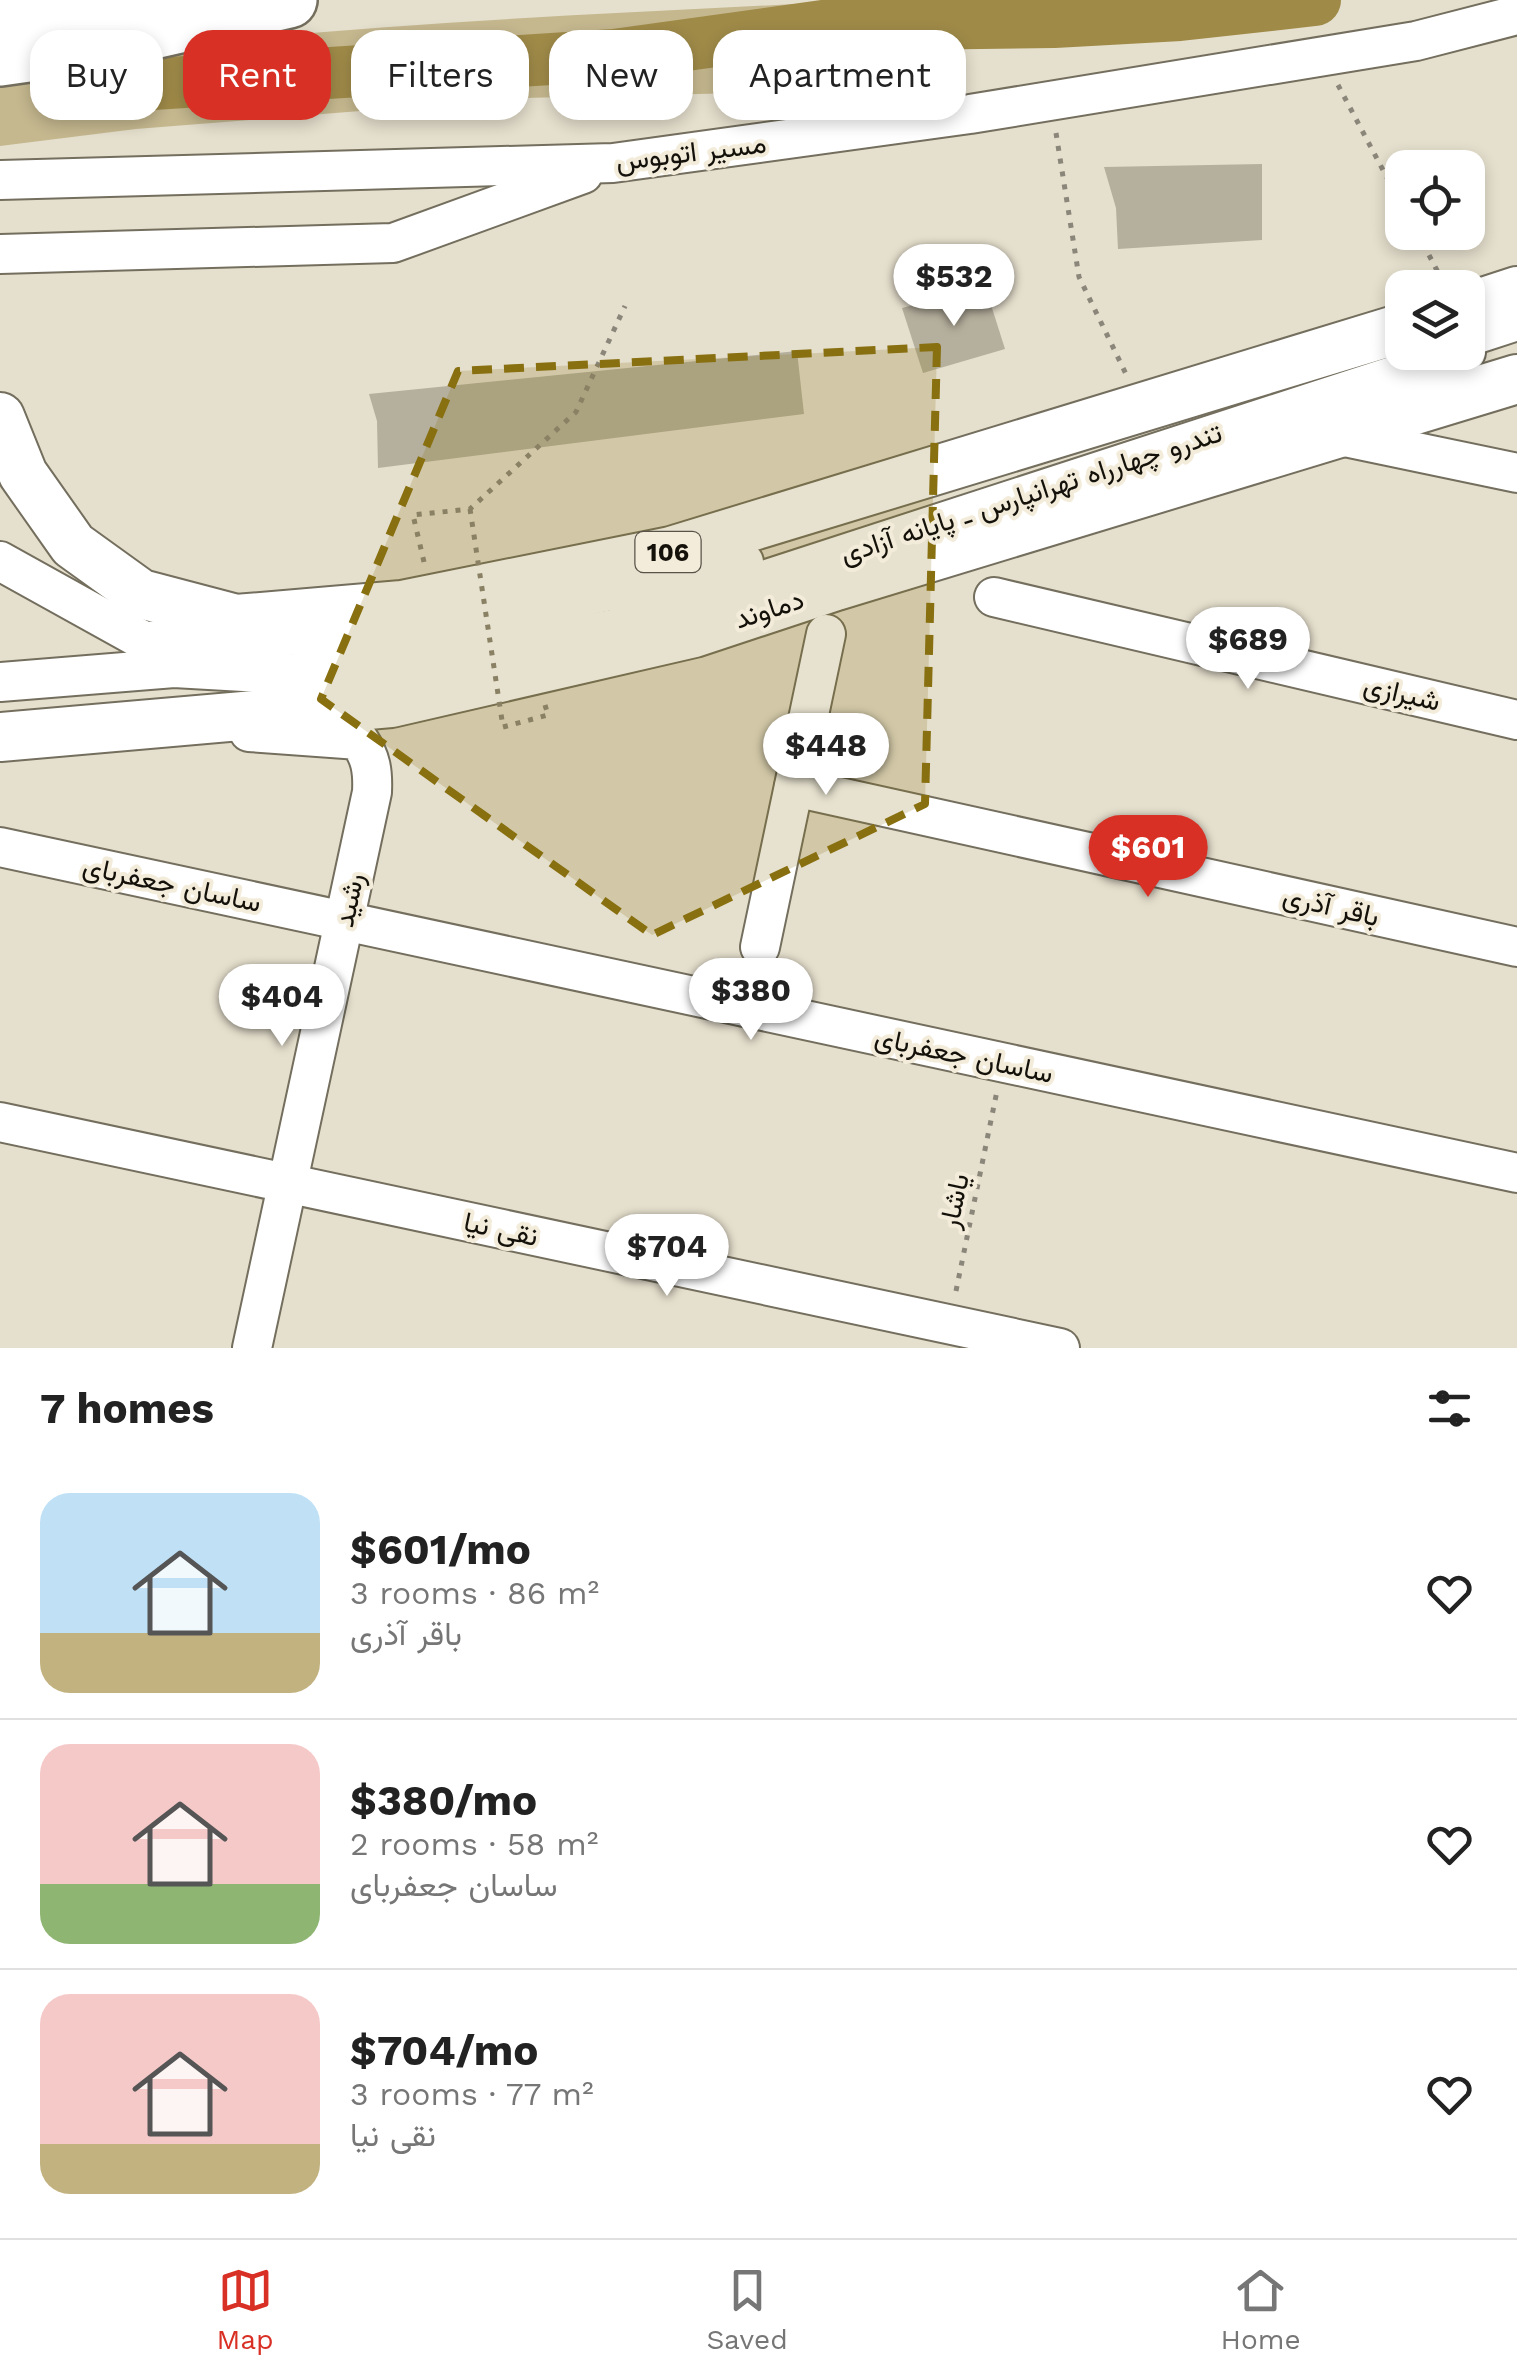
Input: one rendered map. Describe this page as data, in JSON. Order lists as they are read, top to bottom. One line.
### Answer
{"streets":{"main road":["106","دماوند"],"street":["مسیر اتوبوس","تندرو چهارراه تهرانپارس ـ پایانه آزادی","شیرازی","ساسان جعفربای","رشید","باقر آذری","نقی نیا"],"path":["یاشار"]},"crossings":[["دماوند","رشید"],["ساسان جعفربای","رشید"],["ساسان جعفربای","یاشار"],["رشید","نقی نیا"],["یاشار","نقی نیا"]],"page":{"chip":["Buy","Rent","Filters","New","Apartment"],"price":["$532","$689","$448","$601","$380","$404","$704"],"heading":"7 homes","list":[{"name":"$601/mo","note":"3 rooms · 86 m² · باقر آذری"},{"name":"$380/mo","note":"2 rooms · 58 m² · ساسان جعفربای"},{"name":"$704/mo","note":"3 rooms · 77 m² · نقی نیا"}],"tabs":["Map","Saved","Home"]}}
